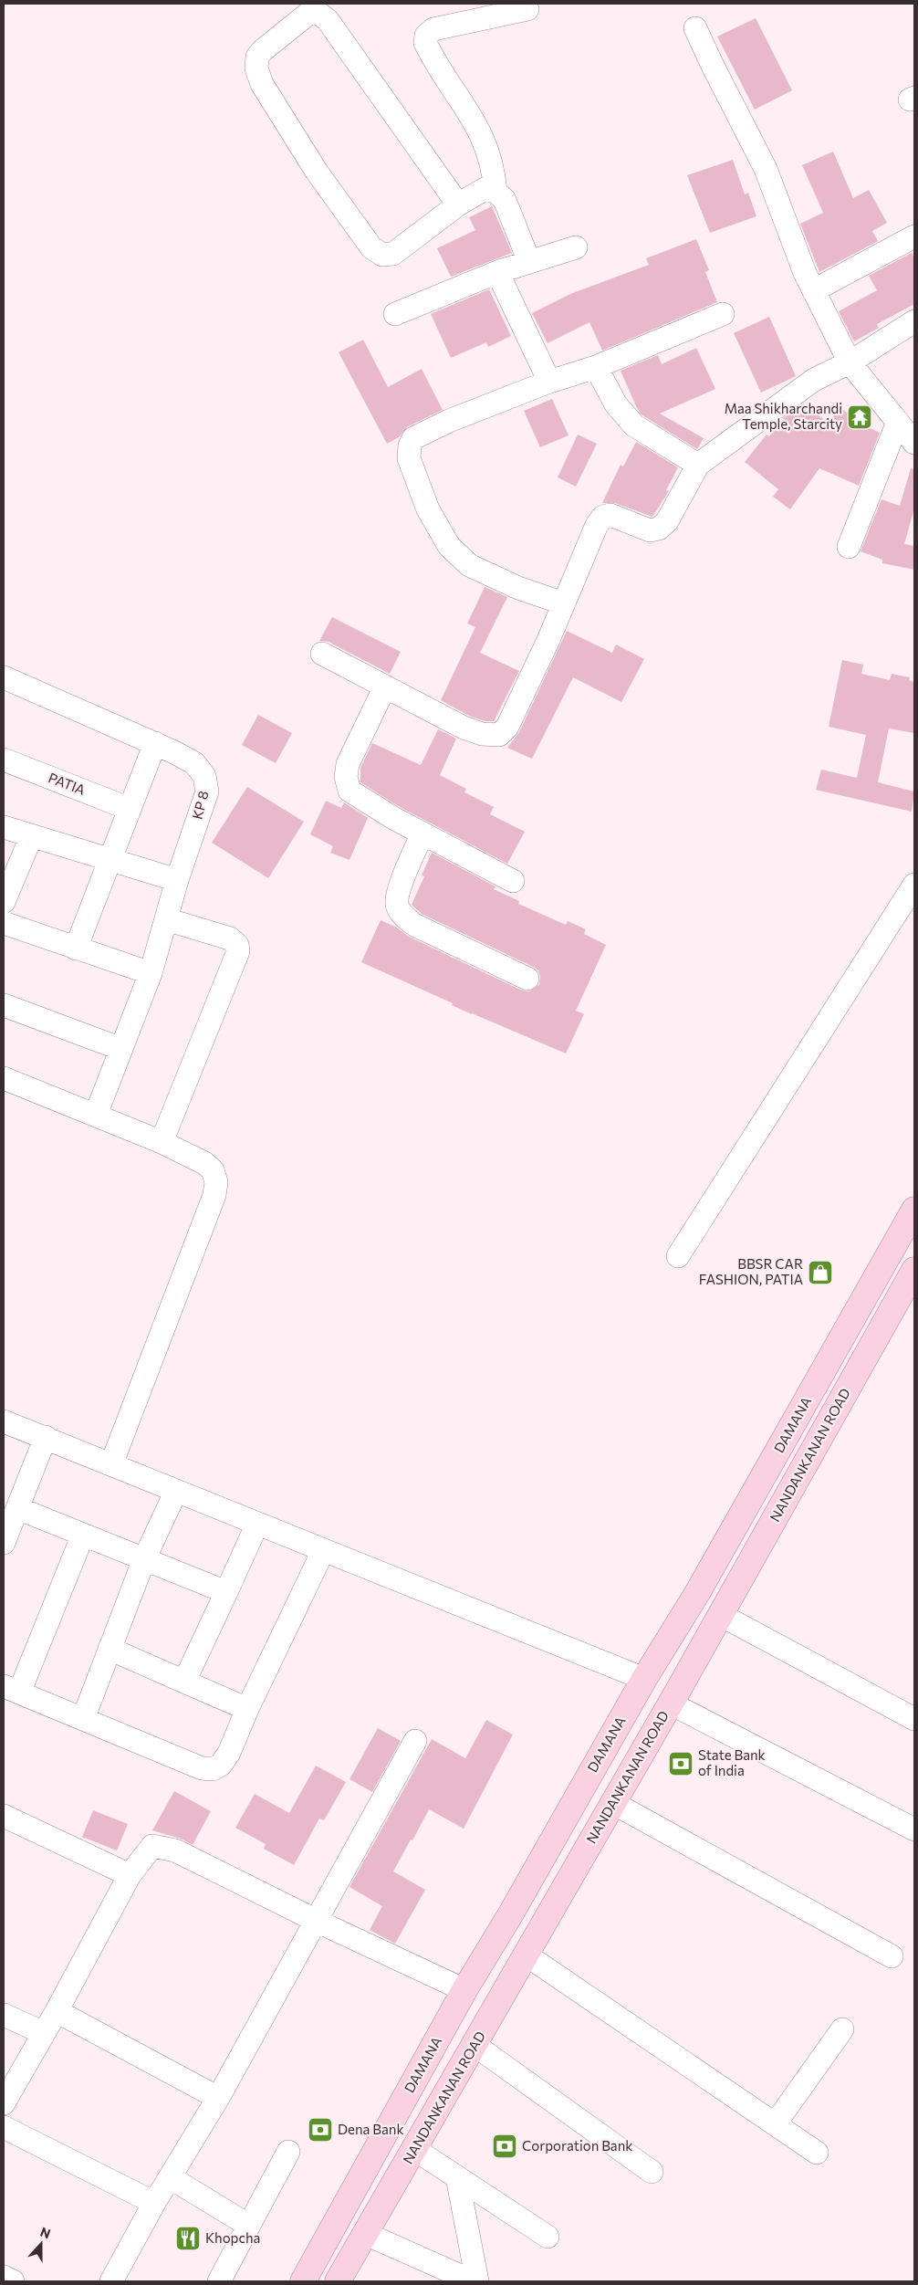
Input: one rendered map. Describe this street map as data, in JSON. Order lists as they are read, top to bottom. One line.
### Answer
{"streets":{"main road":["DAMANA","NANDANKANAN ROAD"],"street":["PATIA","KP 8"]},"places":{"temple":["Maa Shikharchandi Temple, Starcity"],"shop":["BBSR CAR FASHION, PATIA"],"bank":["State Bank of India","Dena Bank","Corporation Bank"],"restaurant":["Khopcha"]},"north":"top"}
